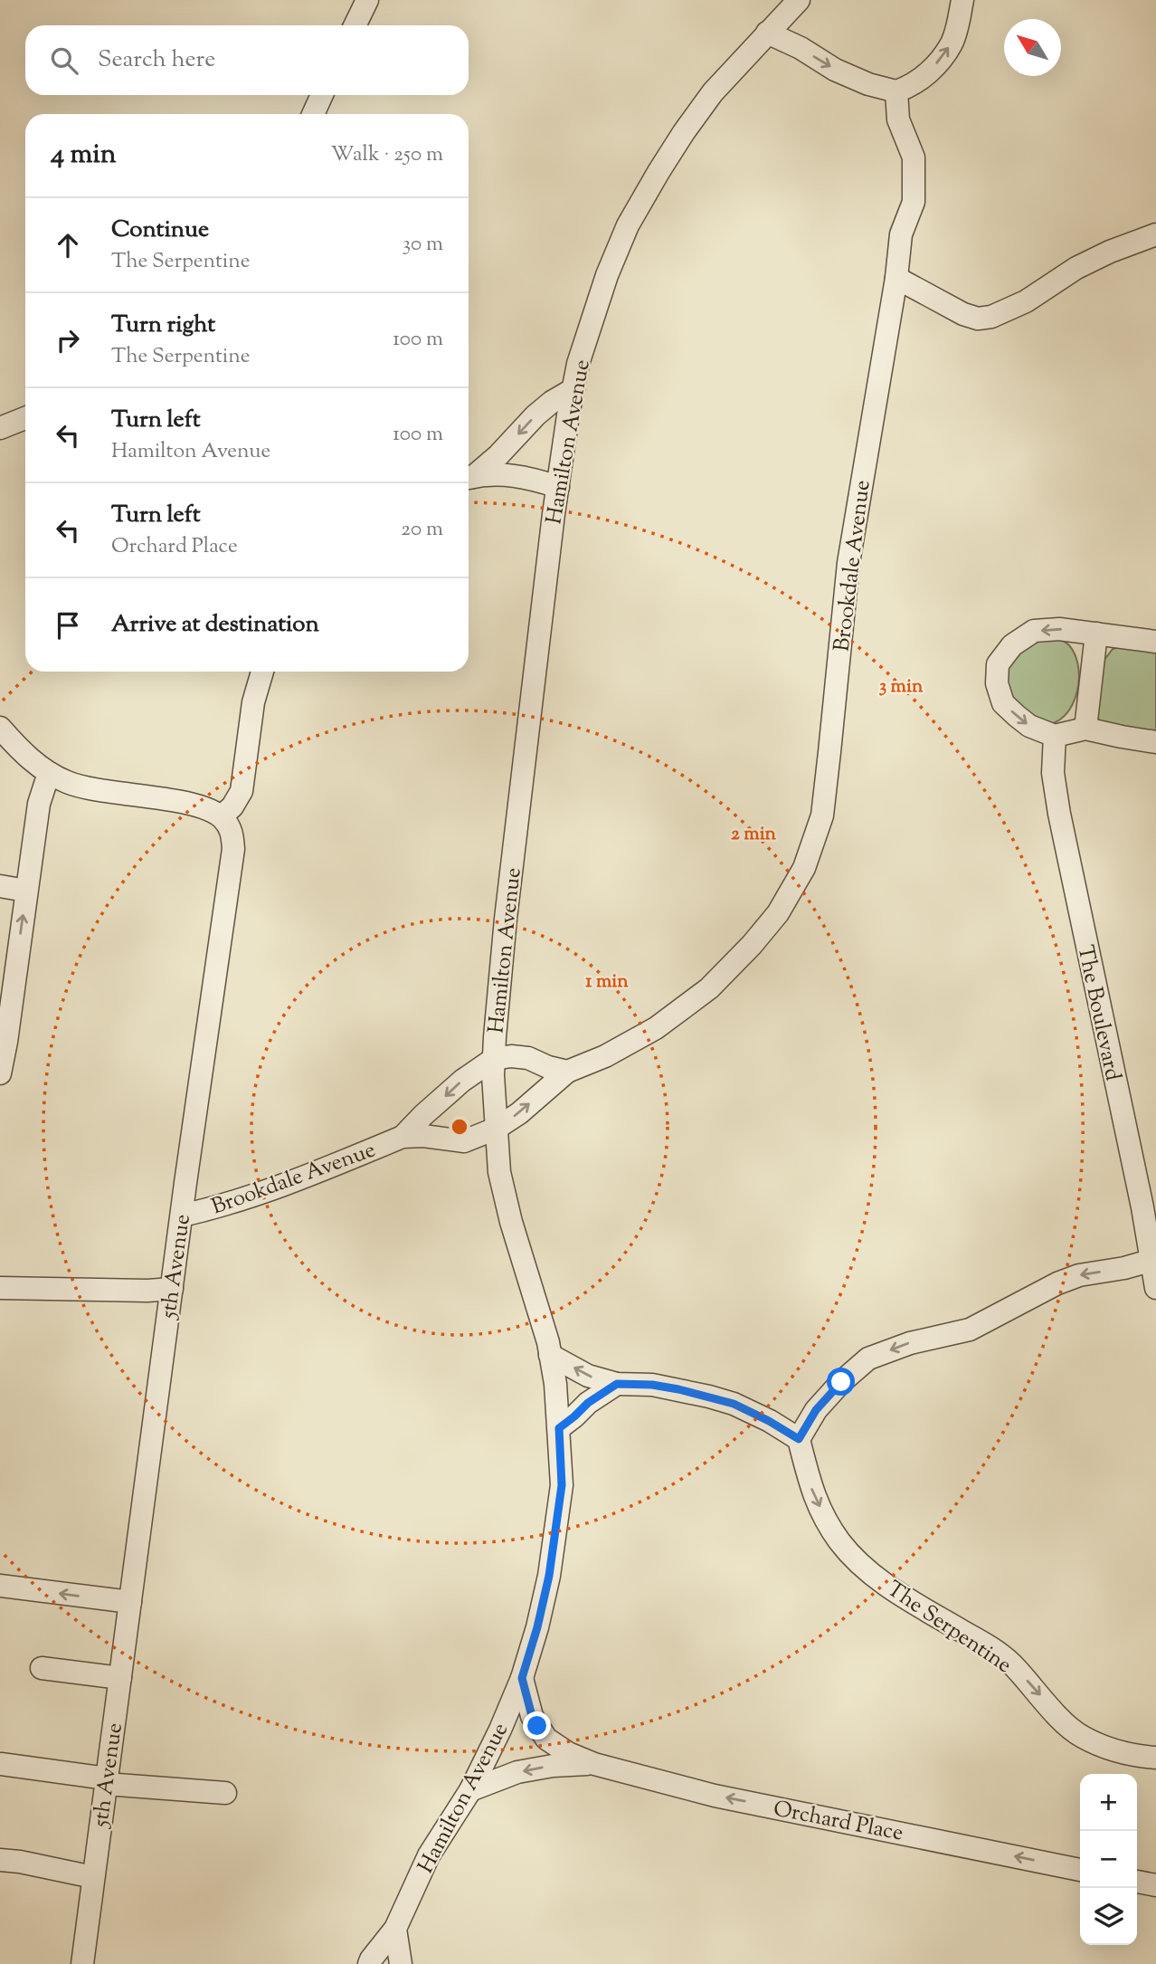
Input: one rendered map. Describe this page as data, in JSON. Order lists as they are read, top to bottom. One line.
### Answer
{"streets":{"street":["Hamilton Avenue","Brookdale Avenue","The Boulevard","5th Avenue","The Serpentine","Orchard Place"]},"crossings":[["Hamilton Avenue","Brookdale Avenue"],["Hamilton Avenue","Orchard Place"],["Brookdale Avenue","5th Avenue"]],"one_way":["The Serpentine","Orchard Place"],"north":"top left","page":{"search":"Search here","heading":["4 min","Walk · 250 m"],"list":[["Continue","The Serpentine","30 m"],["Turn right","The Serpentine","100 m"],["Turn left","Hamilton Avenue","100 m"],["Turn left","Orchard Place","20 m"],"Arrive at destination"],"map_buttons":["+","−"]},"rings":["3 min","2 min","1 min"]}
